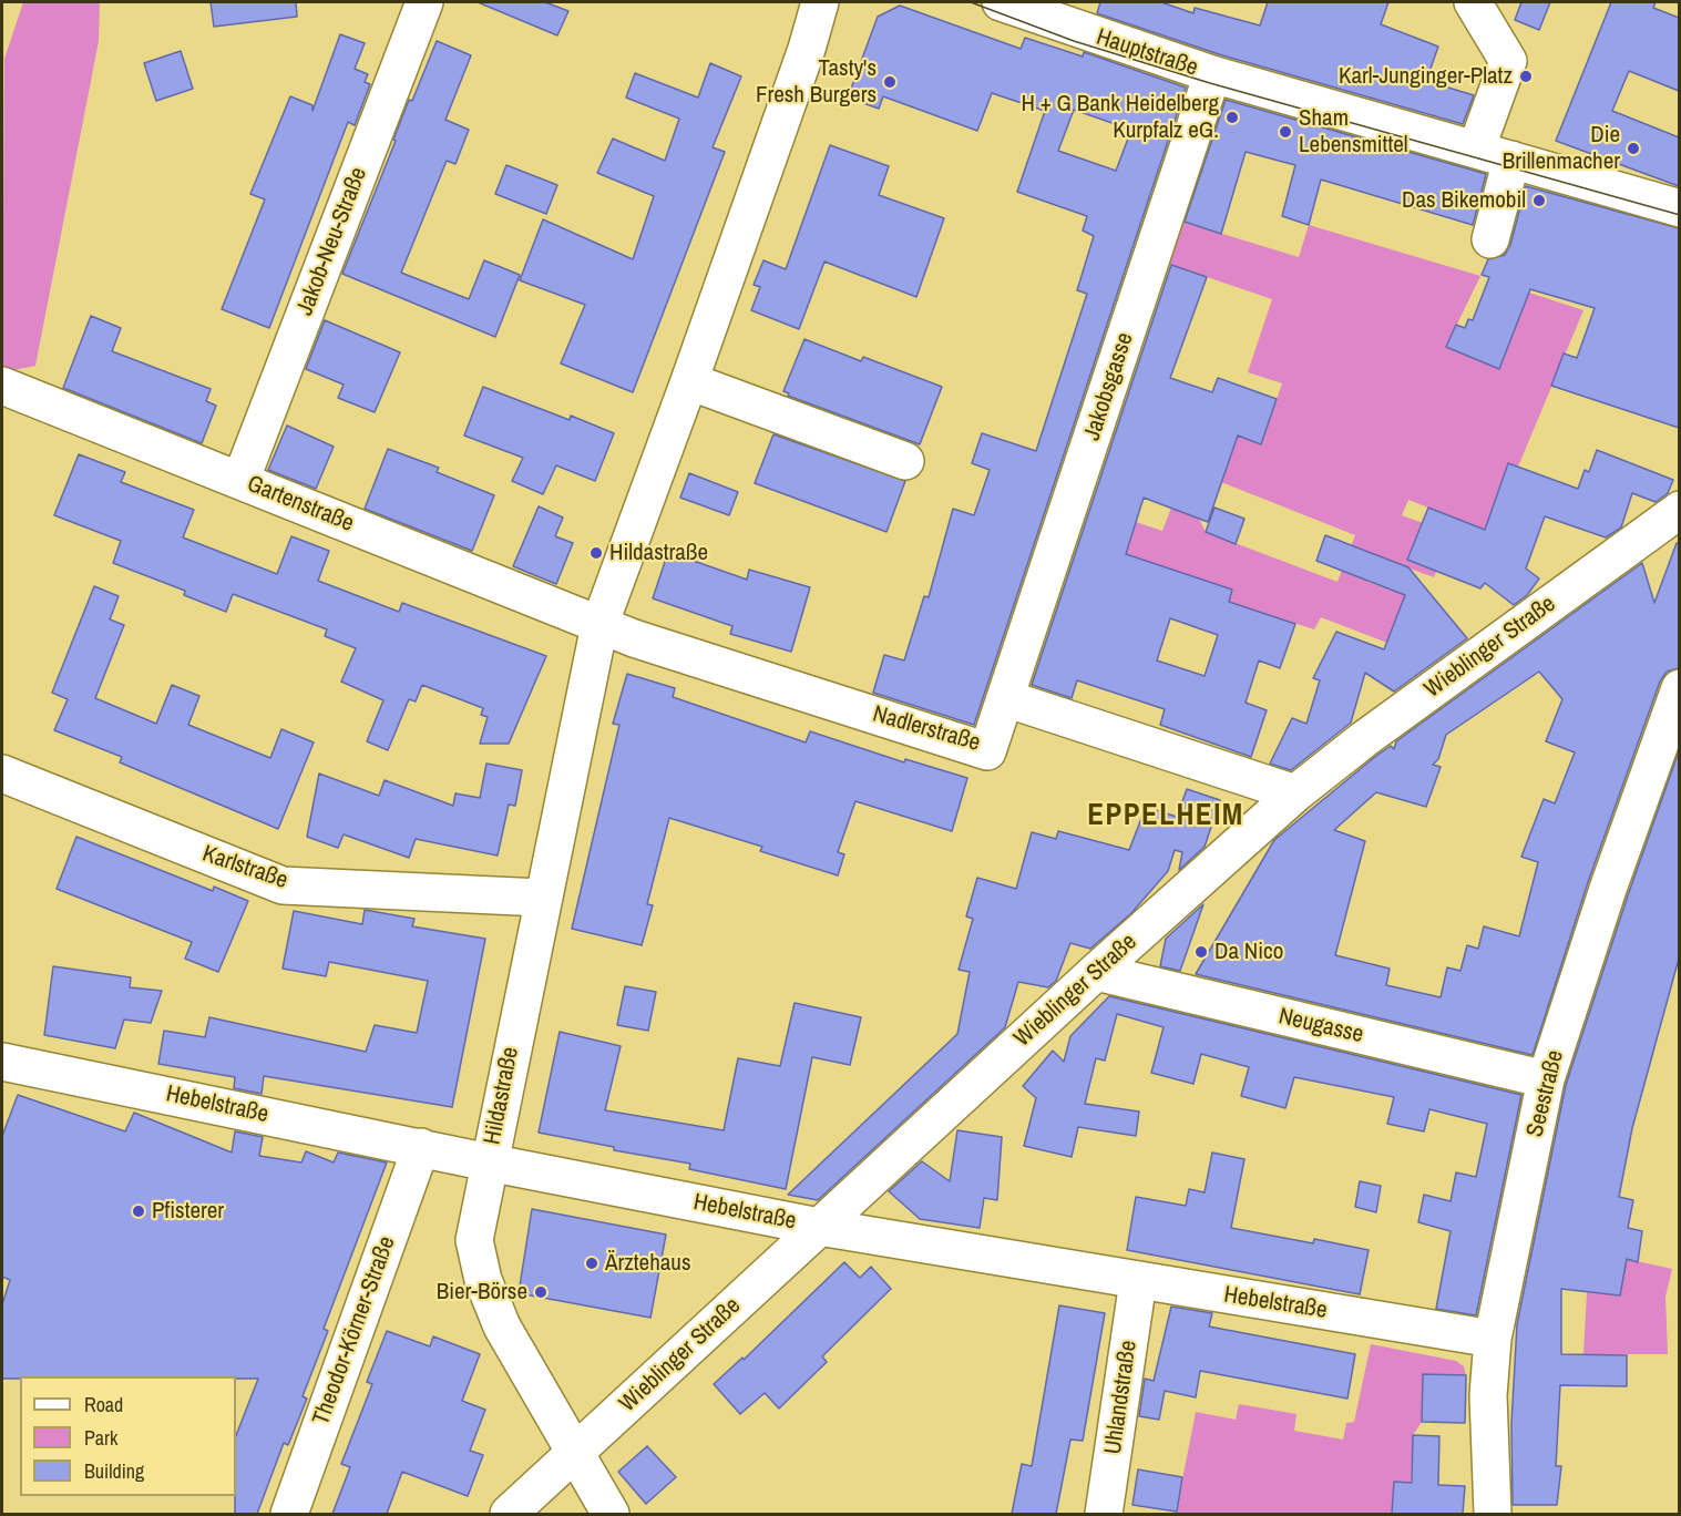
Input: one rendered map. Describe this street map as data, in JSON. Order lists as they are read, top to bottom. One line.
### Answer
{"streets":{"street":["Hauptstraße","Jakob-Neu-Straße","Jakobsgasse","Gartenstraße","Wieblinger Straße","Nadlerstraße","Karlstraße","Neugasse","Seestraße","Hildastraße","Hebelstraße","Theodor-Körner-Straße","Uhlandstraße"]},"crossings":[["Hauptstraße","Jakobsgasse"],["Jakob-Neu-Straße","Gartenstraße"],["Jakobsgasse","Nadlerstraße"],["Gartenstraße","Nadlerstraße"],["Gartenstraße","Hildastraße"],["Wieblinger Straße","Neugasse"],["Wieblinger Straße","Hildastraße"],["Wieblinger Straße","Hebelstraße"],["Nadlerstraße","Hildastraße"],["Karlstraße","Hildastraße"],["Neugasse","Seestraße"],["Seestraße","Hebelstraße"],["Hildastraße","Hebelstraße"],["Hebelstraße","Theodor-Körner-Straße"],["Hebelstraße","Uhlandstraße"]],"districts":["EPPELHEIM"],"places":["Karl-Junginger-Platz","Tasty's Fresh Burgers","H + G Bank Heidelberg Kurpfalz eG.","Sham Lebensmittel","Die Brillenmacher","Das Bikemobil","Hildastraße","Da Nico","Pfisterer","Ärztehaus","Bier-Börse"],"legend":["Road","Park","Building"]}
